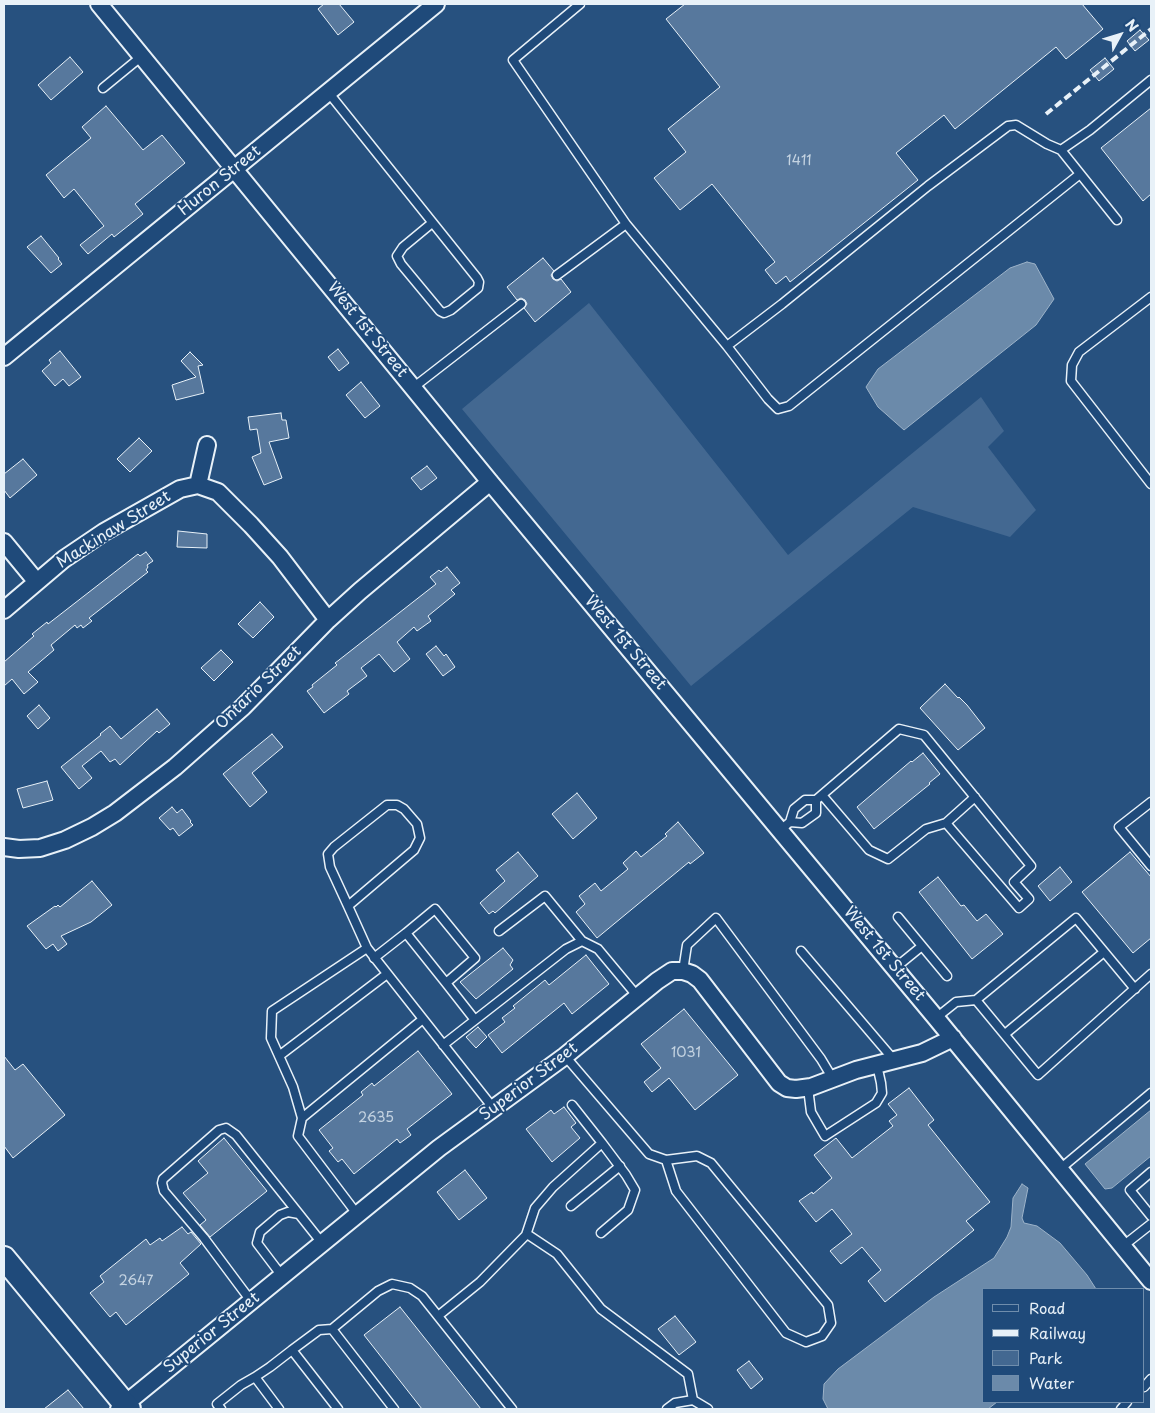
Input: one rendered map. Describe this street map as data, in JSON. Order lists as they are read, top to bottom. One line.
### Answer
{"streets":{"street":["Huron Street","West 1st Street","Mackinaw Street","Ontario Street","Superior Street"]},"crossings":[["Huron Street","West 1st Street"],["West 1st Street","Ontario Street"]],"house_numbers":["1411","1031","2635","2647"],"legend":["Road","Railway","Park","Water"],"north":"top right"}
